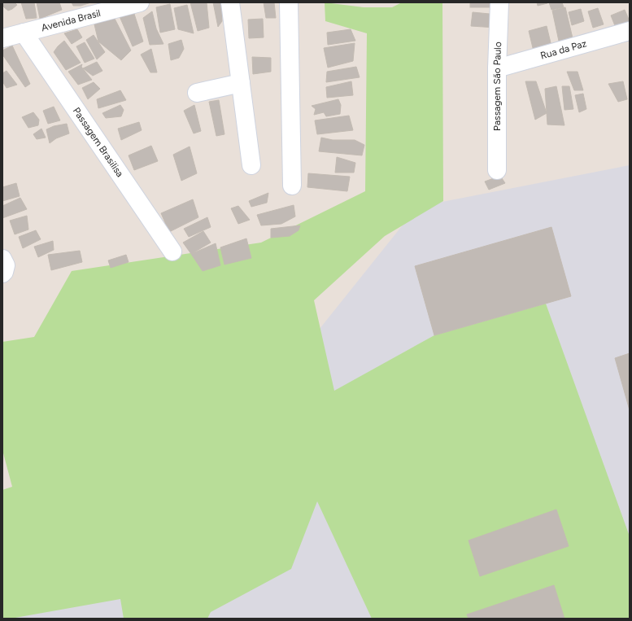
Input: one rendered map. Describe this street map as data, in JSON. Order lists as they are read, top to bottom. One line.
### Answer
{"streets":{"street":["Avenida Brasil","Rua da Paz","Passagem São Paulo","Passagem Brasilisa"]},"crossings":[["Avenida Brasil","Passagem Brasilisa"],["Rua da Paz","Passagem São Paulo"]]}
